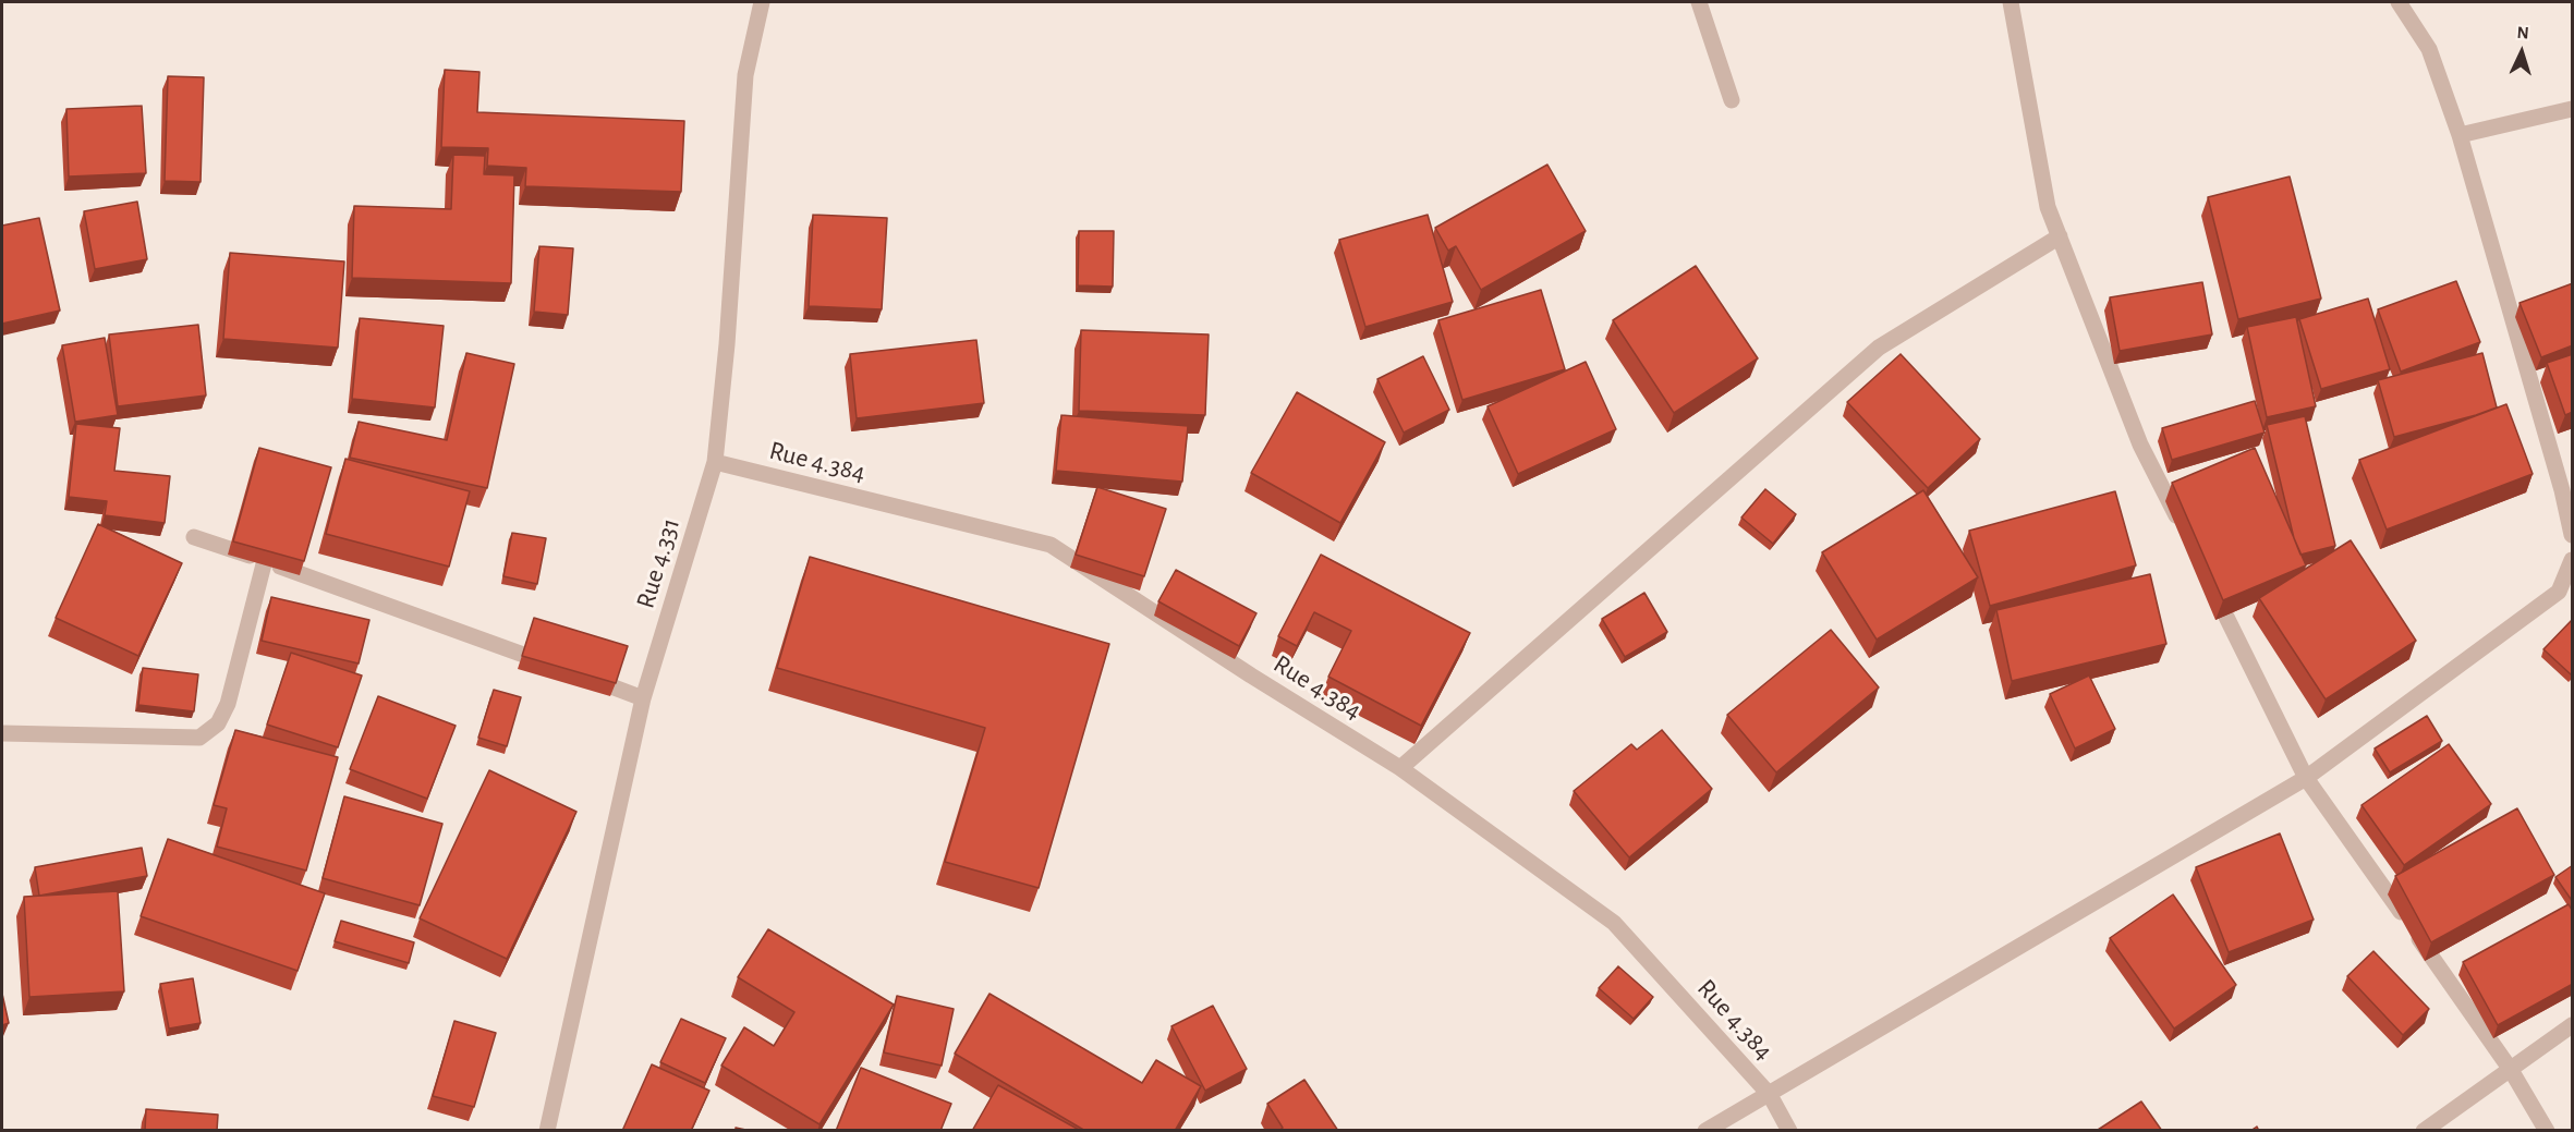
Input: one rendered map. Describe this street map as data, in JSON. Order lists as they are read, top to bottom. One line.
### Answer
{"streets":{"street":["Rue 4.384","Rue 4.331"]},"crossings":[["Rue 4.384","Rue 4.331"]],"north":"top"}
